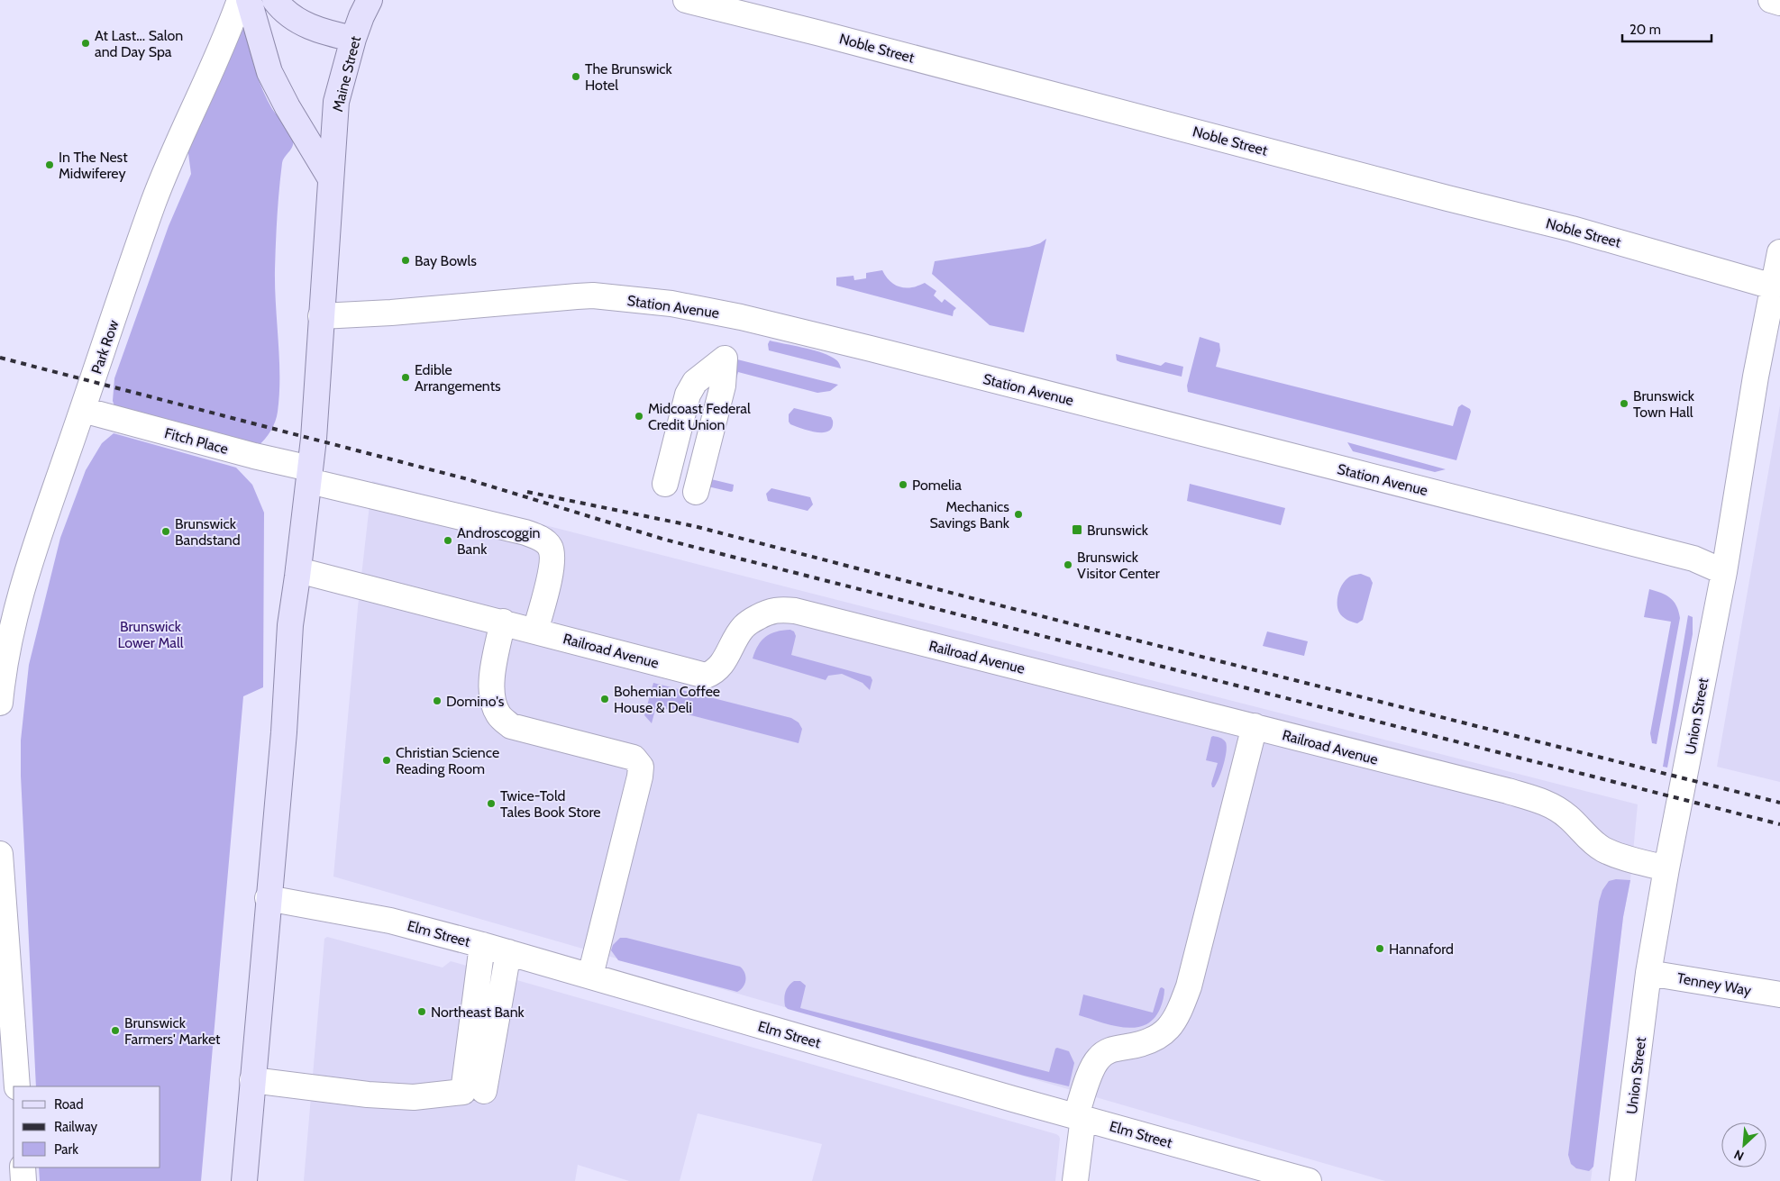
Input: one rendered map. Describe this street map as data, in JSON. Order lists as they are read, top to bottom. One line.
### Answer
{"streets":{"main road":["Maine Street"],"street":["Noble Street","Station Avenue","Park Row","Fitch Place","Railroad Avenue","Union Street","Elm Street","Tenney Way"]},"crossings":[["Noble Street","Union Street"],["Maine Street","Station Avenue"],["Maine Street","Fitch Place"],["Maine Street","Railroad Avenue"],["Maine Street","Elm Street"],["Station Avenue","Union Street"],["Park Row","Fitch Place"],["Fitch Place","Railroad Avenue"],["Railroad Avenue","Union Street"],["Union Street","Tenney Way"]],"parks":["Brunswick Lower Mall"],"places":{"other":["At Last... Salon and Day Spa","The Brunswick Hotel","In The Nest Midwiferey","Bay Bowls","Edible Arrangements","Brunswick Town Hall","Midcoast Federal Credit Union","Pomelia","Mechanics Savings Bank","Brunswick Bandstand","Androscoggin Bank","Brunswick Visitor Center","Bohemian Coffee House & Deli","Domino's","Christian Science Reading Room","Twice-Told Tales Book Store","Hannaford","Northeast Bank","Brunswick Farmers' Market"],"transit":["Brunswick"]},"legend":["Road","Railway","Park"],"scale_bar":"20 m","north":"bottom left"}
